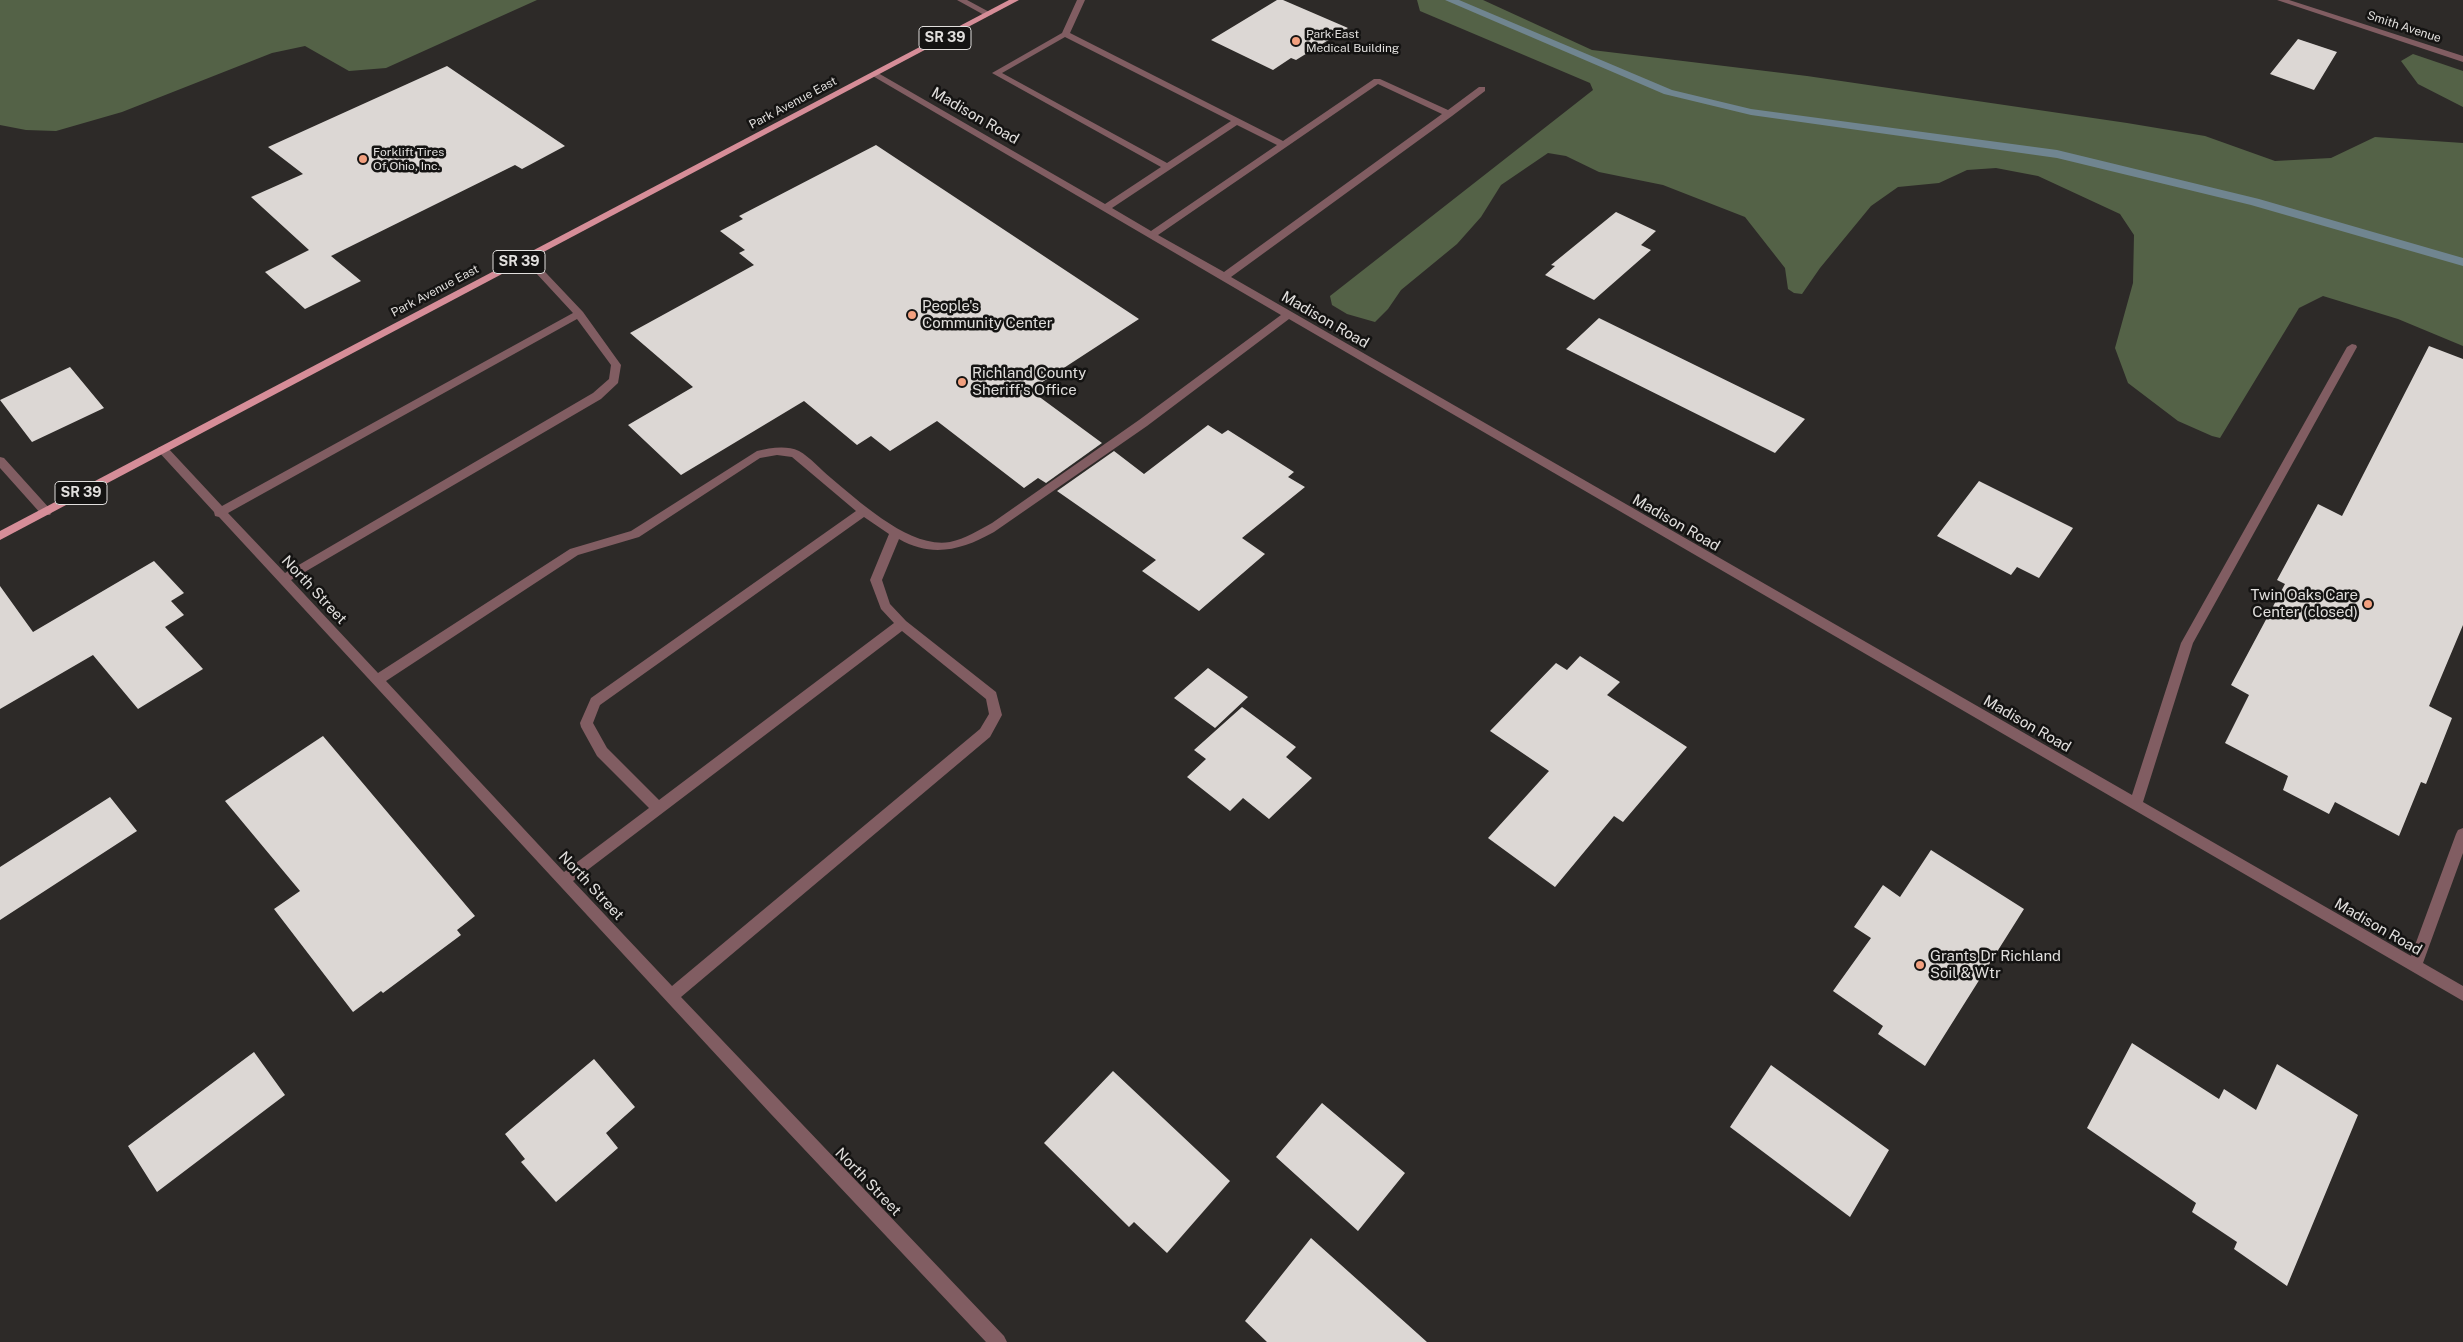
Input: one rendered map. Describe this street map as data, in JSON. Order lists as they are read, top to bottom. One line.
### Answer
{"streets":{"main road":["SR 39","Park Avenue East"],"street":["Smith Avenue","Madison Road","North Street"]},"crossings":[["Park Avenue East","Madison Road"],["Park Avenue East","North Street"]],"places":["Park East Medical Building","Forklift Tires Of Ohio, Inc.","People's Community Center","Richland County Sheriff's Office","Twin Oaks Care Center (closed)","Grants Dr Richland Soil & Wtr"]}
